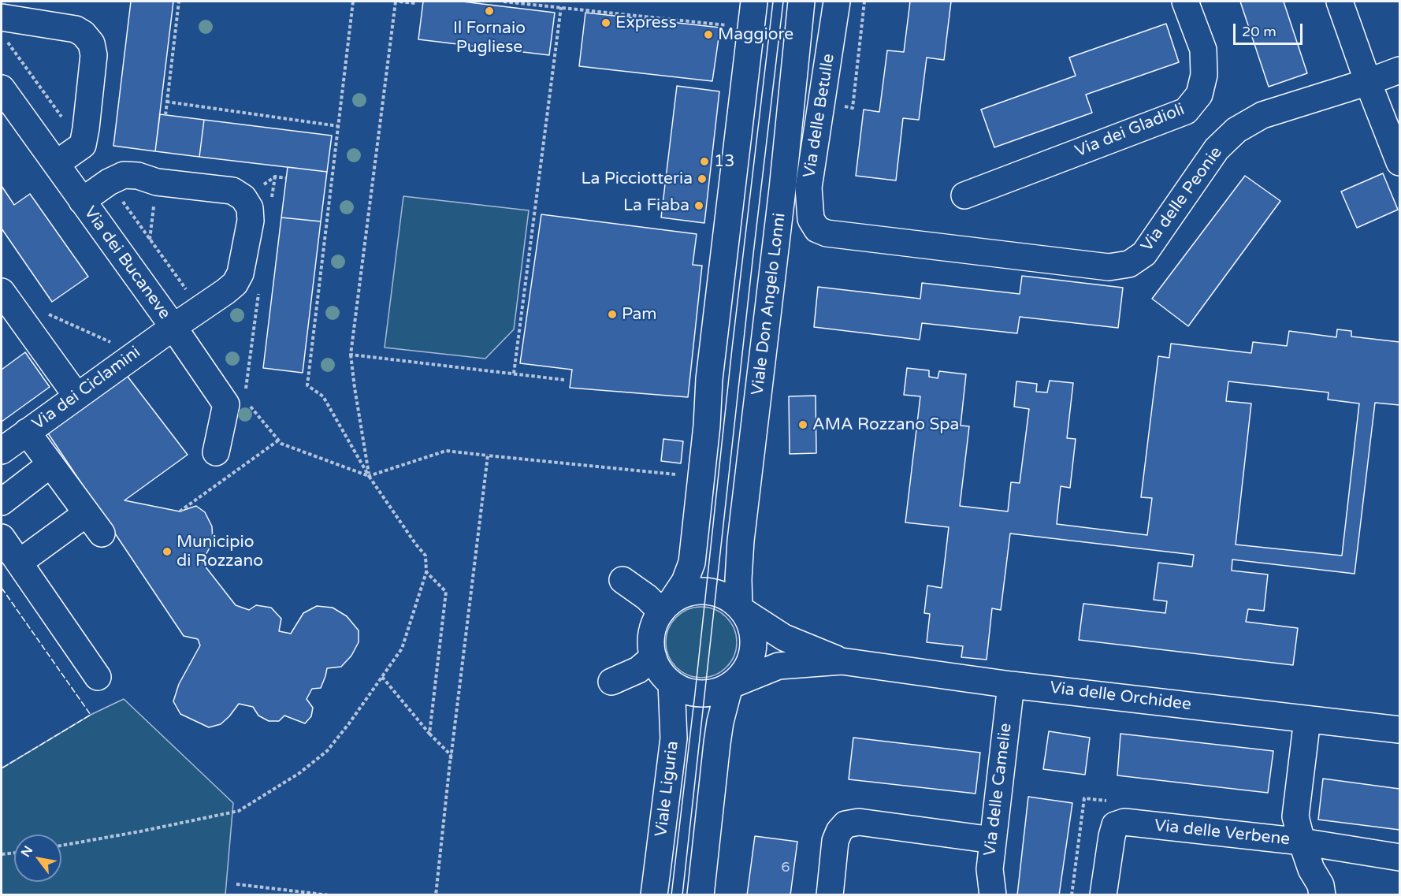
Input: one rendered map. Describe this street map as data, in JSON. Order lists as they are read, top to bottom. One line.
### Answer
{"streets":{"street":["Via delle Betulle","Via dei Gladioli","Via delle Peonie","Via dei Bucaneve","Viale Don Angelo Lonni","Via dei Ciclamini","Via delle Orchidee","Viale Liguria","Via delle Camelie","Via delle Verbene"]},"crossings":[["Via delle Betulle","Via delle Peonie"],["Via dei Bucaneve","Via dei Ciclamini"],["Viale Don Angelo Lonni","Via delle Orchidee"],["Viale Don Angelo Lonni","Viale Liguria"],["Via delle Orchidee","Viale Liguria"],["Via delle Orchidee","Via delle Camelie"]],"places":["Il Fornaio Pugliese","Express","Maggiore","13","La Picciotteria","La Fiaba","Pam","AMA Rozzano Spa","Municipio di Rozzano"],"house_numbers":["6"],"scale_bar":"20 m","north":"top left"}
